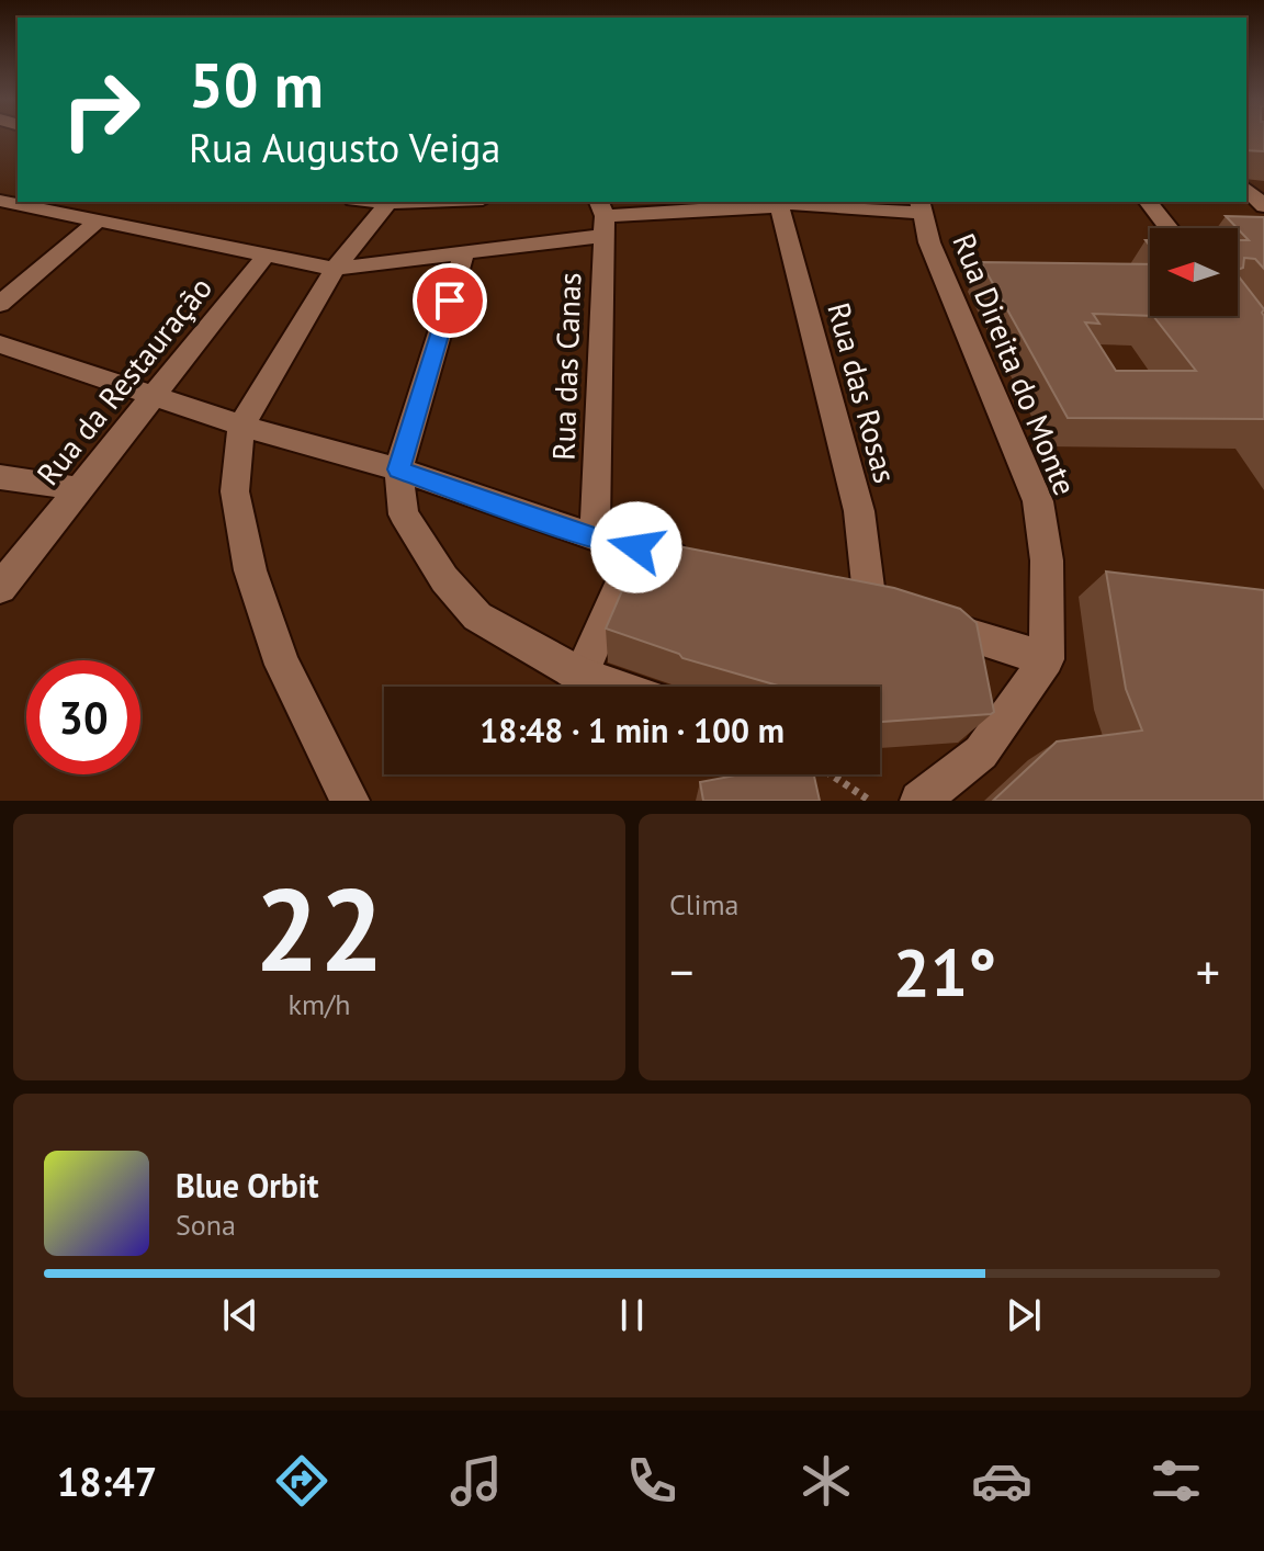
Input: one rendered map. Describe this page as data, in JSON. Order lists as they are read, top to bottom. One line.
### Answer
{"streets":{"street":["Rua Direita do Monte","Rua das Canas","Rua da Restauração","Rua das Rosas"]},"north":"left","page":{"turn":["50 m","Rua Augusto Veiga"],"limit":"30","trip":"18:48 · 1 min · 100 m","tile":[["22","km/h"],"Clima"],"heat":["−","21°","+"],"song":["Blue Orbit","Sona"],"tabs":"18:47"}}
